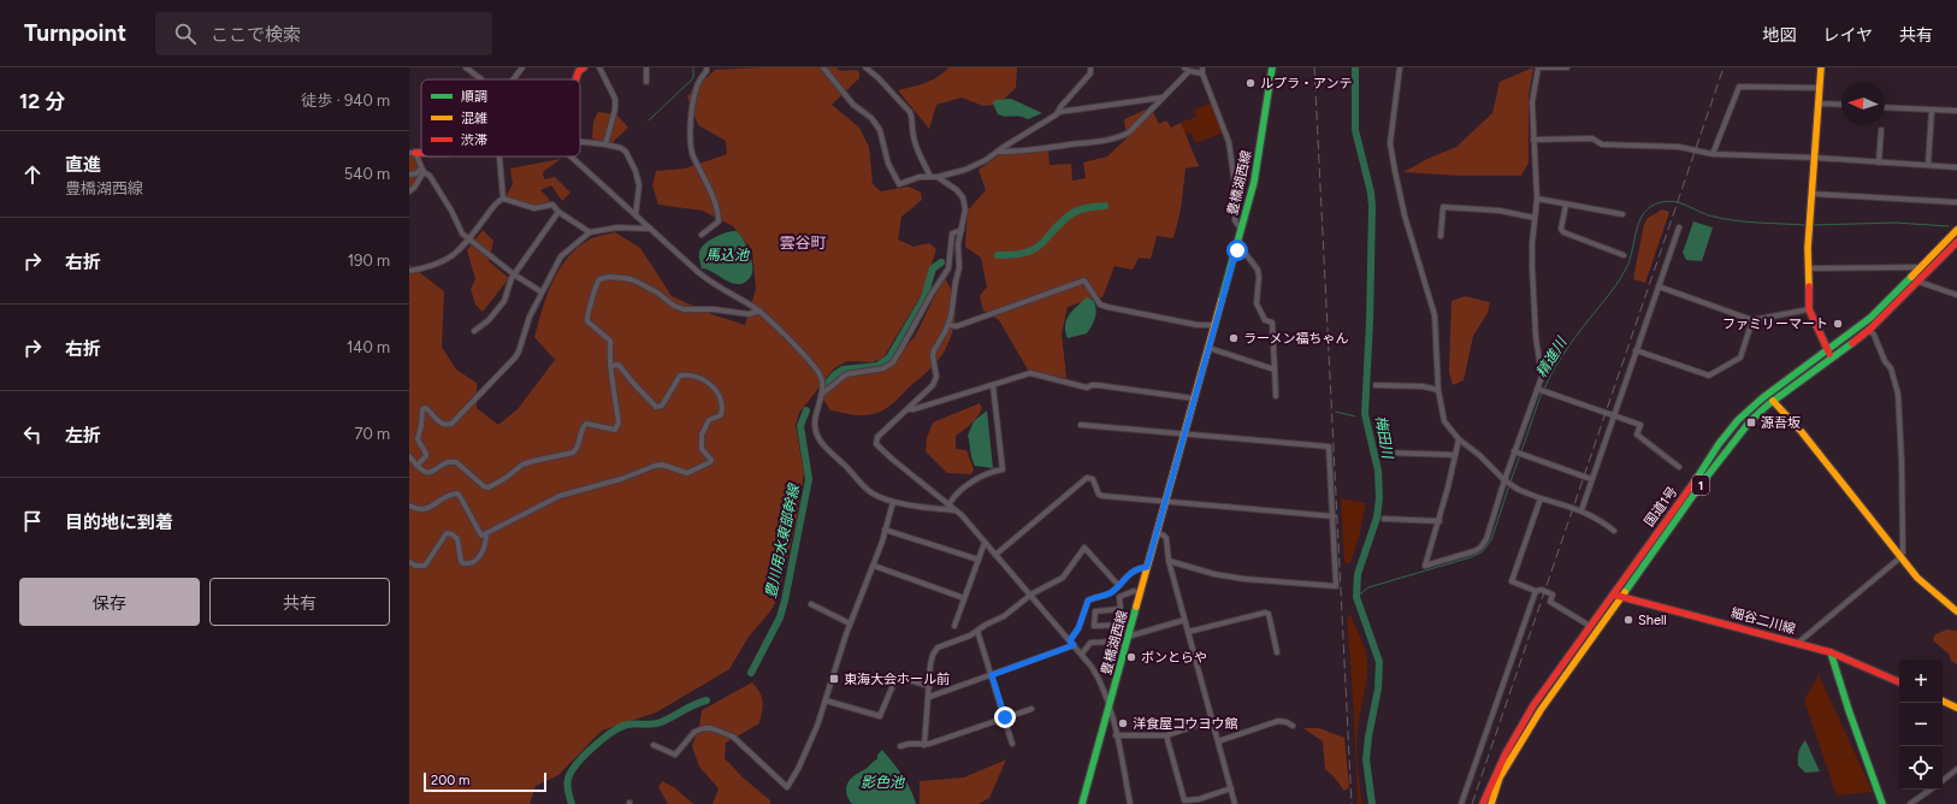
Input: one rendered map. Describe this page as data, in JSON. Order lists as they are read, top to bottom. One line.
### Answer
{"streets":{"main road":["豊橋湖西線","1","国道1号","細谷二川線"]},"crossings":[["国道1号","細谷二川線"]],"districts":["雲谷町"],"water":["馬込池","精進川","梅田川","豊川用水東部幹線","影色池"],"places":{"other":["ルプラ・アンテ","ファミリーマート","ラーメン福ちゃん","Shell","ボンとらや","洋食屋コウヨウ館"],"transit":["源吾坂","東海大会ホール前"]},"legend":["順調","混雑","渋滞"],"scale_bar":"200 m","north":"left","page":{"header":"Turnpoint","search":"ここで検索","nav":["地図","レイヤ","共有"],"heading":["12 分","徒歩 · 940 m"],"list":[["直進","豊橋湖西線","540 m"],["右折","190 m"],["右折","140 m"],["左折","70 m"],"目的地に到着"],"buttons":["保存","共有"],"map_buttons":["+","−"],"scale":"200 m"}}
